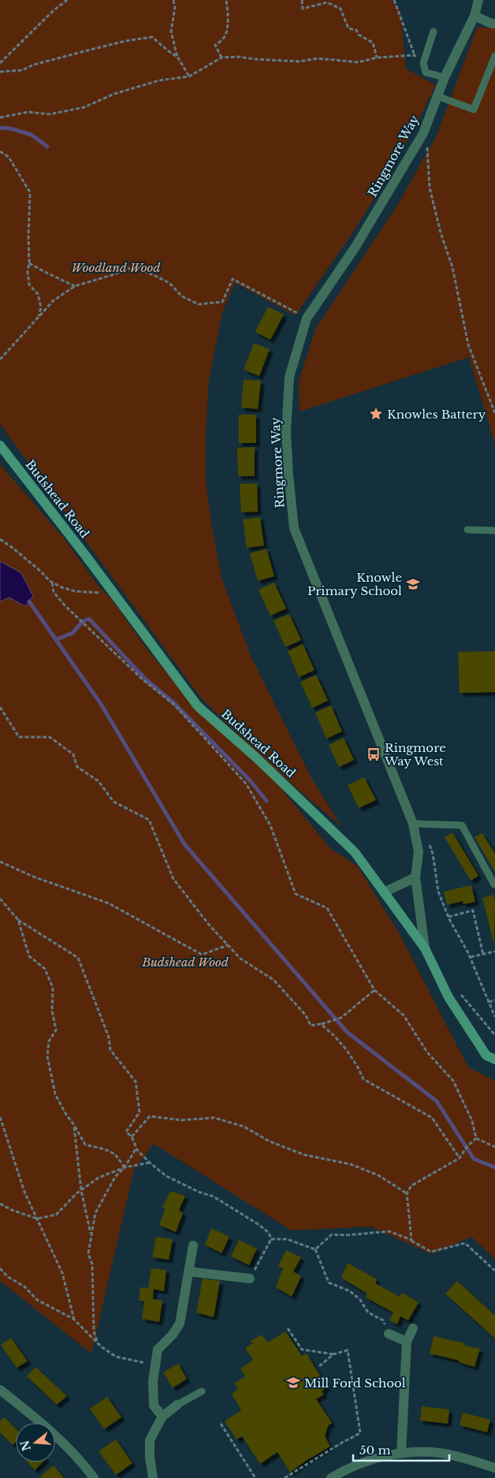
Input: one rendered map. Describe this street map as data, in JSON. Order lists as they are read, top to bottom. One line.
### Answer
{"streets":{"street":["Ringmore Way","Budshead Road"]},"crossings":[["Ringmore Way","Budshead Road"]],"parks":["Woodland Wood","Budshead Wood"],"places":{"place":["Knowles Battery"],"school or university":["Knowle Primary School","Mill Ford School"],"bus stop":["Ringmore Way West"]},"scale_bar":"50 m","north":"left"}
